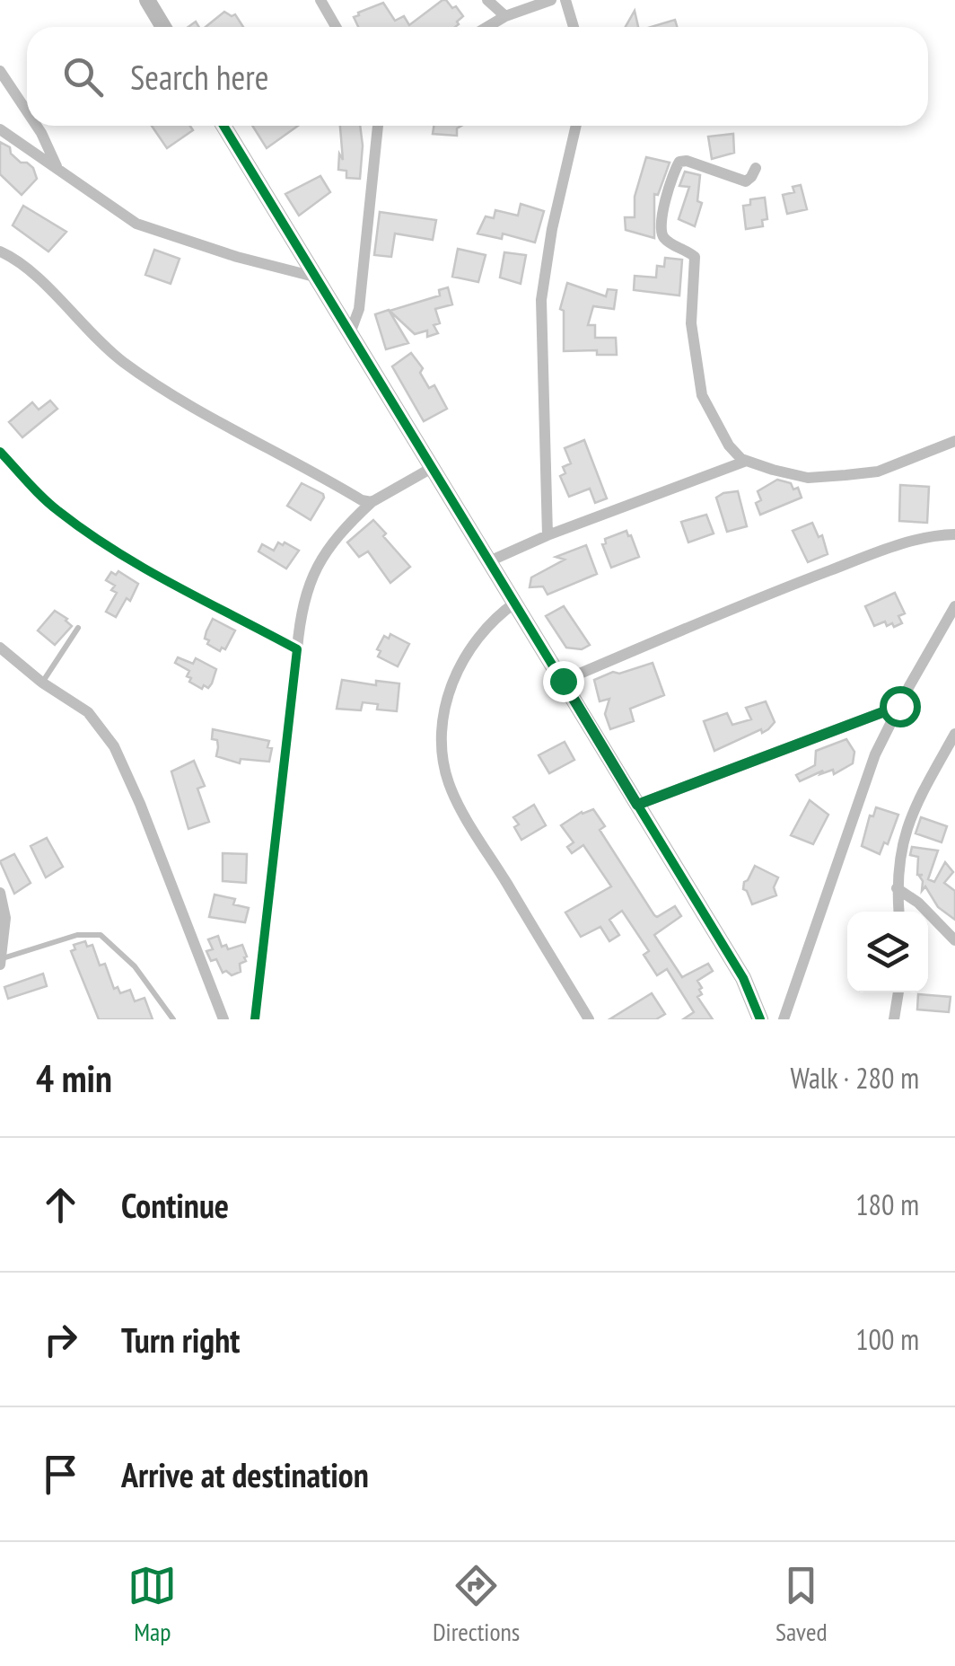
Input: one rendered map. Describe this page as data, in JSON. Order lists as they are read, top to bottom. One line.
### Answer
{"page":{"search":"Search here","heading":["4 min","Walk · 280 m"],"list":[["Continue","180 m"],["Turn right","100 m"],"Arrive at destination"],"nav":["Map","Directions","Saved"]}}
